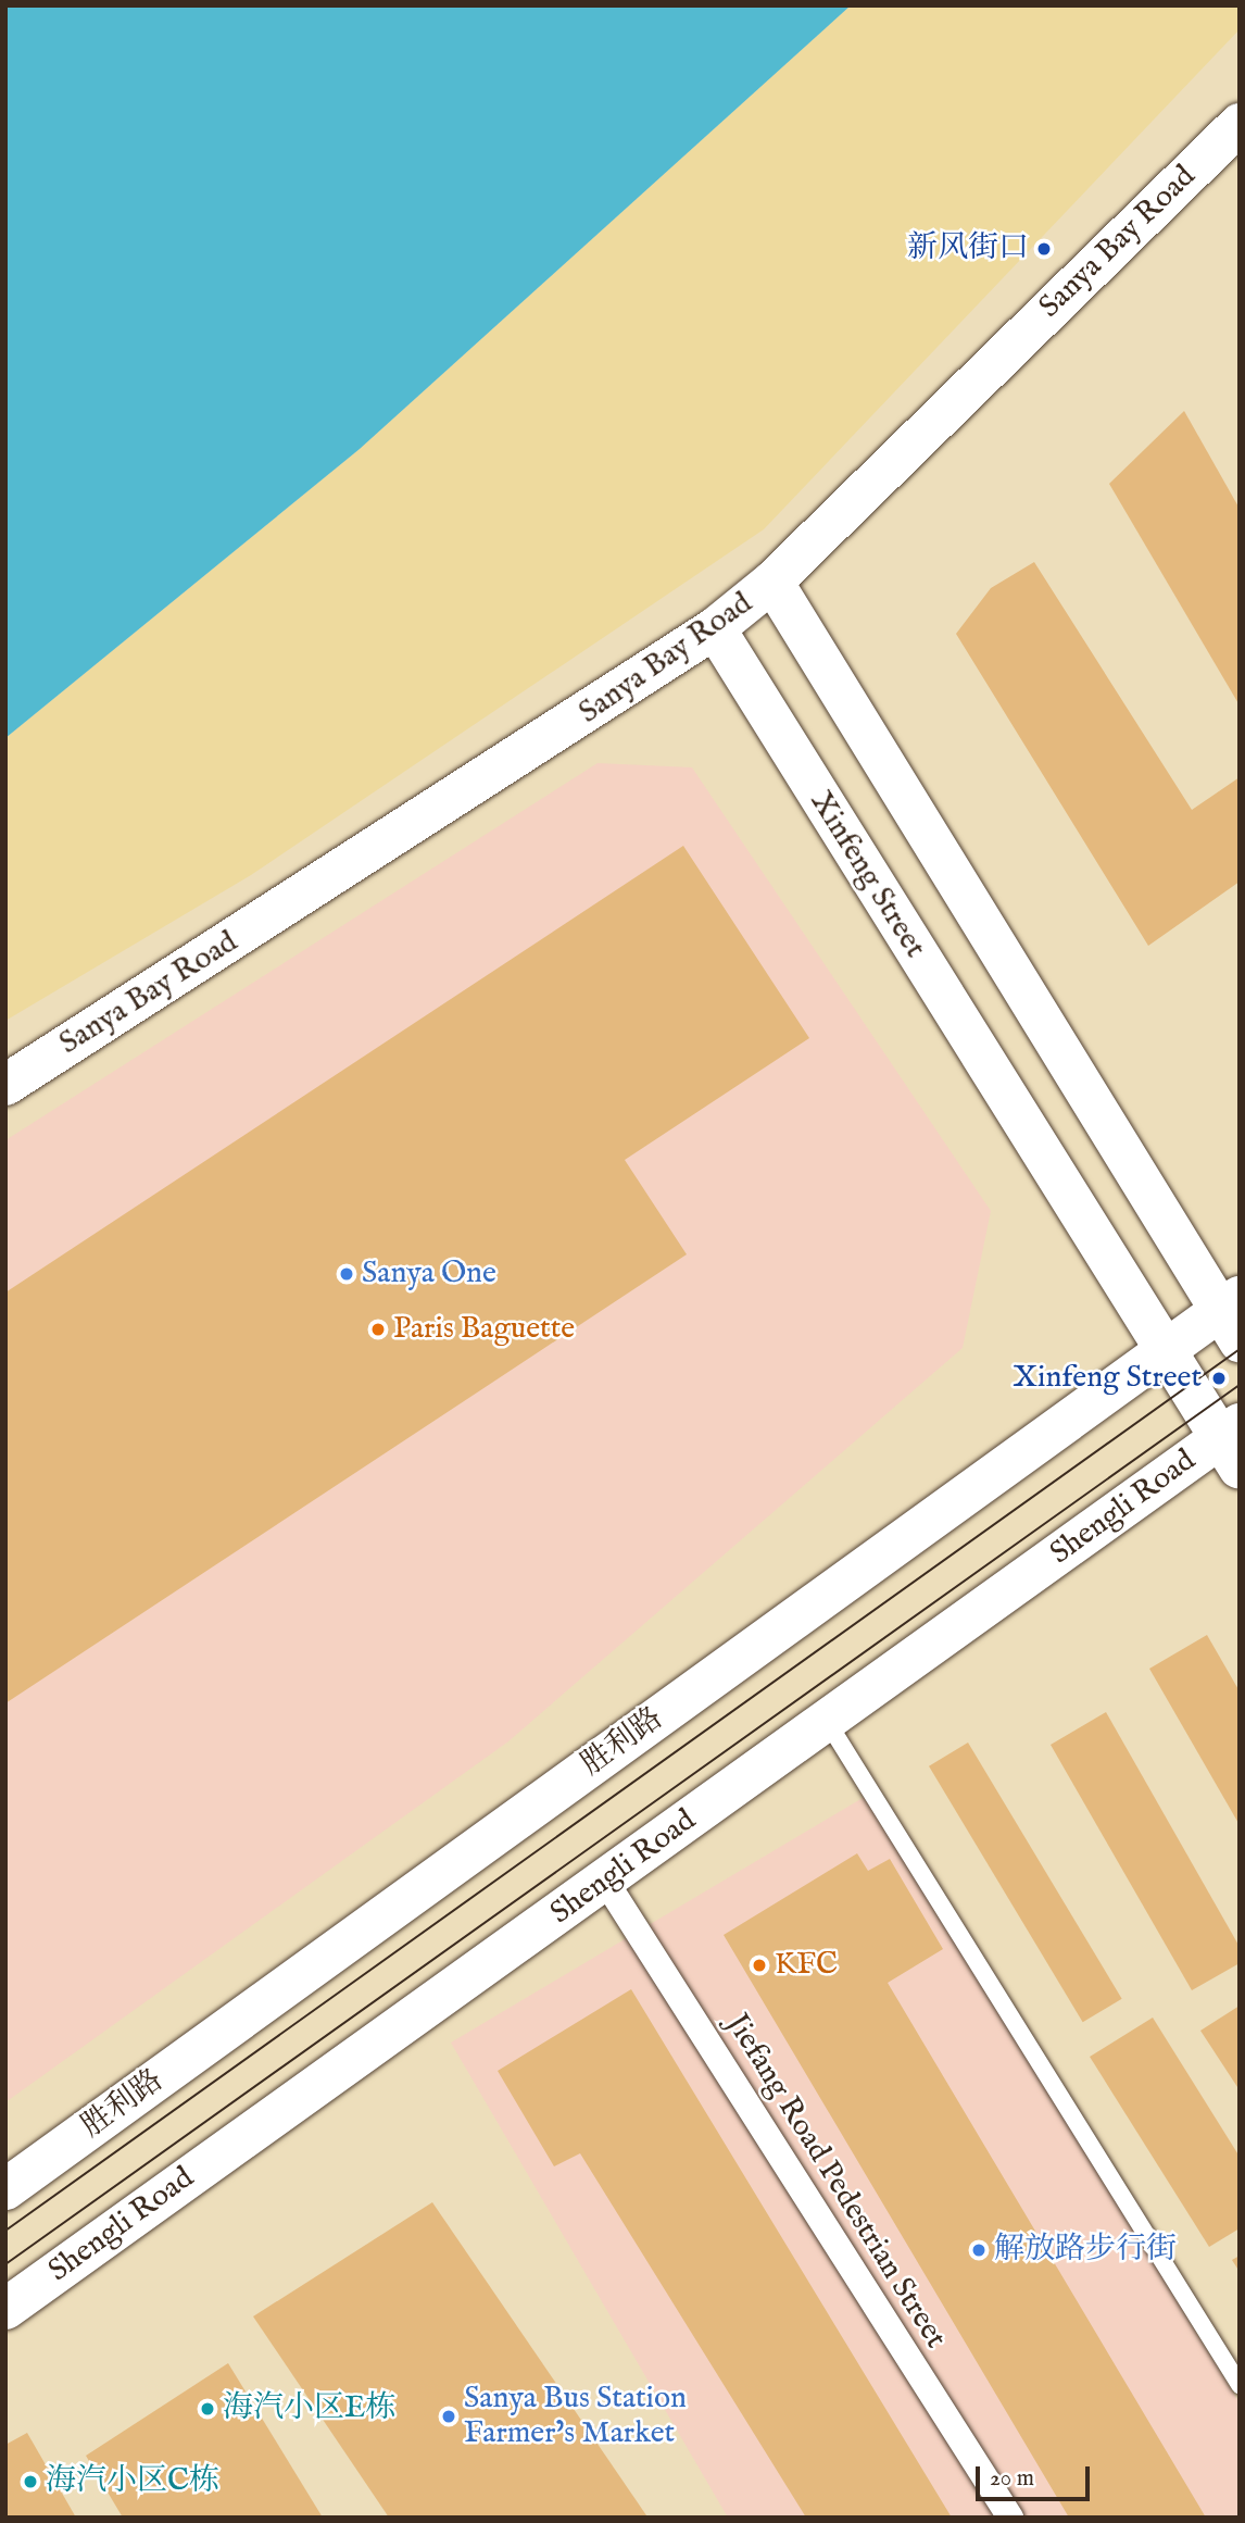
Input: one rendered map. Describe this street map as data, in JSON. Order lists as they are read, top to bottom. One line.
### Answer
{"streets":{"main road":["Sanya Bay Road","Xinfeng Street","Shengli Road","胜利路"],"street":["Jiefang Road Pedestrian Street"]},"crossings":[["Sanya Bay Road","Xinfeng Street"],["Xinfeng Street","Shengli Road"],["Xinfeng Street","胜利路"],["Shengli Road","Jiefang Road Pedestrian Street"]],"places":["新风街口","Sanya One","Paris Baguette","Xinfeng Street","KFC","解放路步行街","海汽小区E栋","Sanya Bus Station Farmer’s Market","海汽小区C栋"],"scale_bar":"20 m"}
